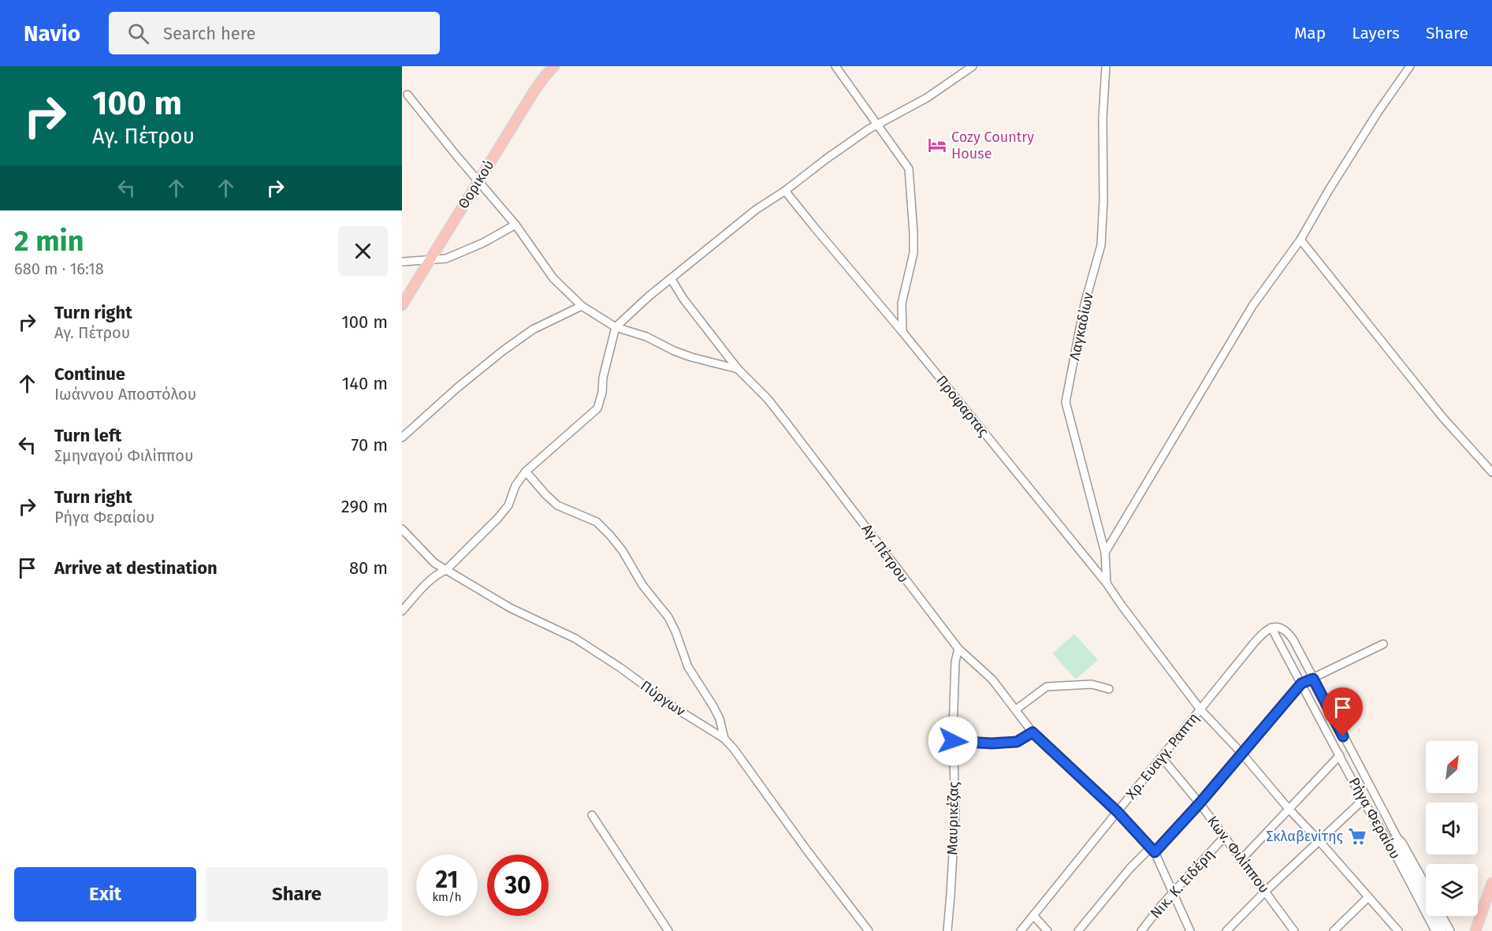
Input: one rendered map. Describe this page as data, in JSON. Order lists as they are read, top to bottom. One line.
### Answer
{"streets":{"main road":["Θορικού"],"street":["Λαγκαδίων","Προφαρτας","Αγ. Πέτρου","Πύργων","Χρ. Ευαγγ. Ραπτη","Μαυρικέζας","Ρήγα Φεραίου","Κων. Φιλίππου","Νικ. Κ. Ειδέρη"]},"crossings":[["Λαγκαδίων","Προφαρτας"],["Προφαρτας","Χρ. Ευαγγ. Ραπτη"],["Αγ. Πέτρου","Χρ. Ευαγγ. Ραπτη"],["Αγ. Πέτρου","Μαυρικέζας"],["Χρ. Ευαγγ. Ραπτη","Ρήγα Φεραίου"],["Χρ. Ευαγγ. Ραπτη","Κων. Φιλίππου"],["Κων. Φιλίππου","Νικ. Κ. Ειδέρη"]],"places":{"hotel":["Cozy Country House"],"supermarket":["Σκλαβενίτης"]},"north":"top right","page":{"header":"Navio","search":"Search here","nav":["Map","Layers","Share"],"turn":["100 m","Αγ. Πέτρου"],"heading":["2 min","680 m · 16:18"],"list":[{"name":"Turn right","note":"Αγ. Πέτρου","value":"100 m"},{"name":"Continue","note":"Ιωάννου Αποστόλου","value":"140 m"},{"name":"Turn left","note":"Σμηναγού Φιλίππου","value":"70 m"},{"name":"Turn right","note":"Ρήγα Φεραίου","value":"290 m"},{"name":"Arrive at destination","value":"80 m"}],"speed":"21 km/h","limit":"30","buttons":["Exit","Share"]}}
